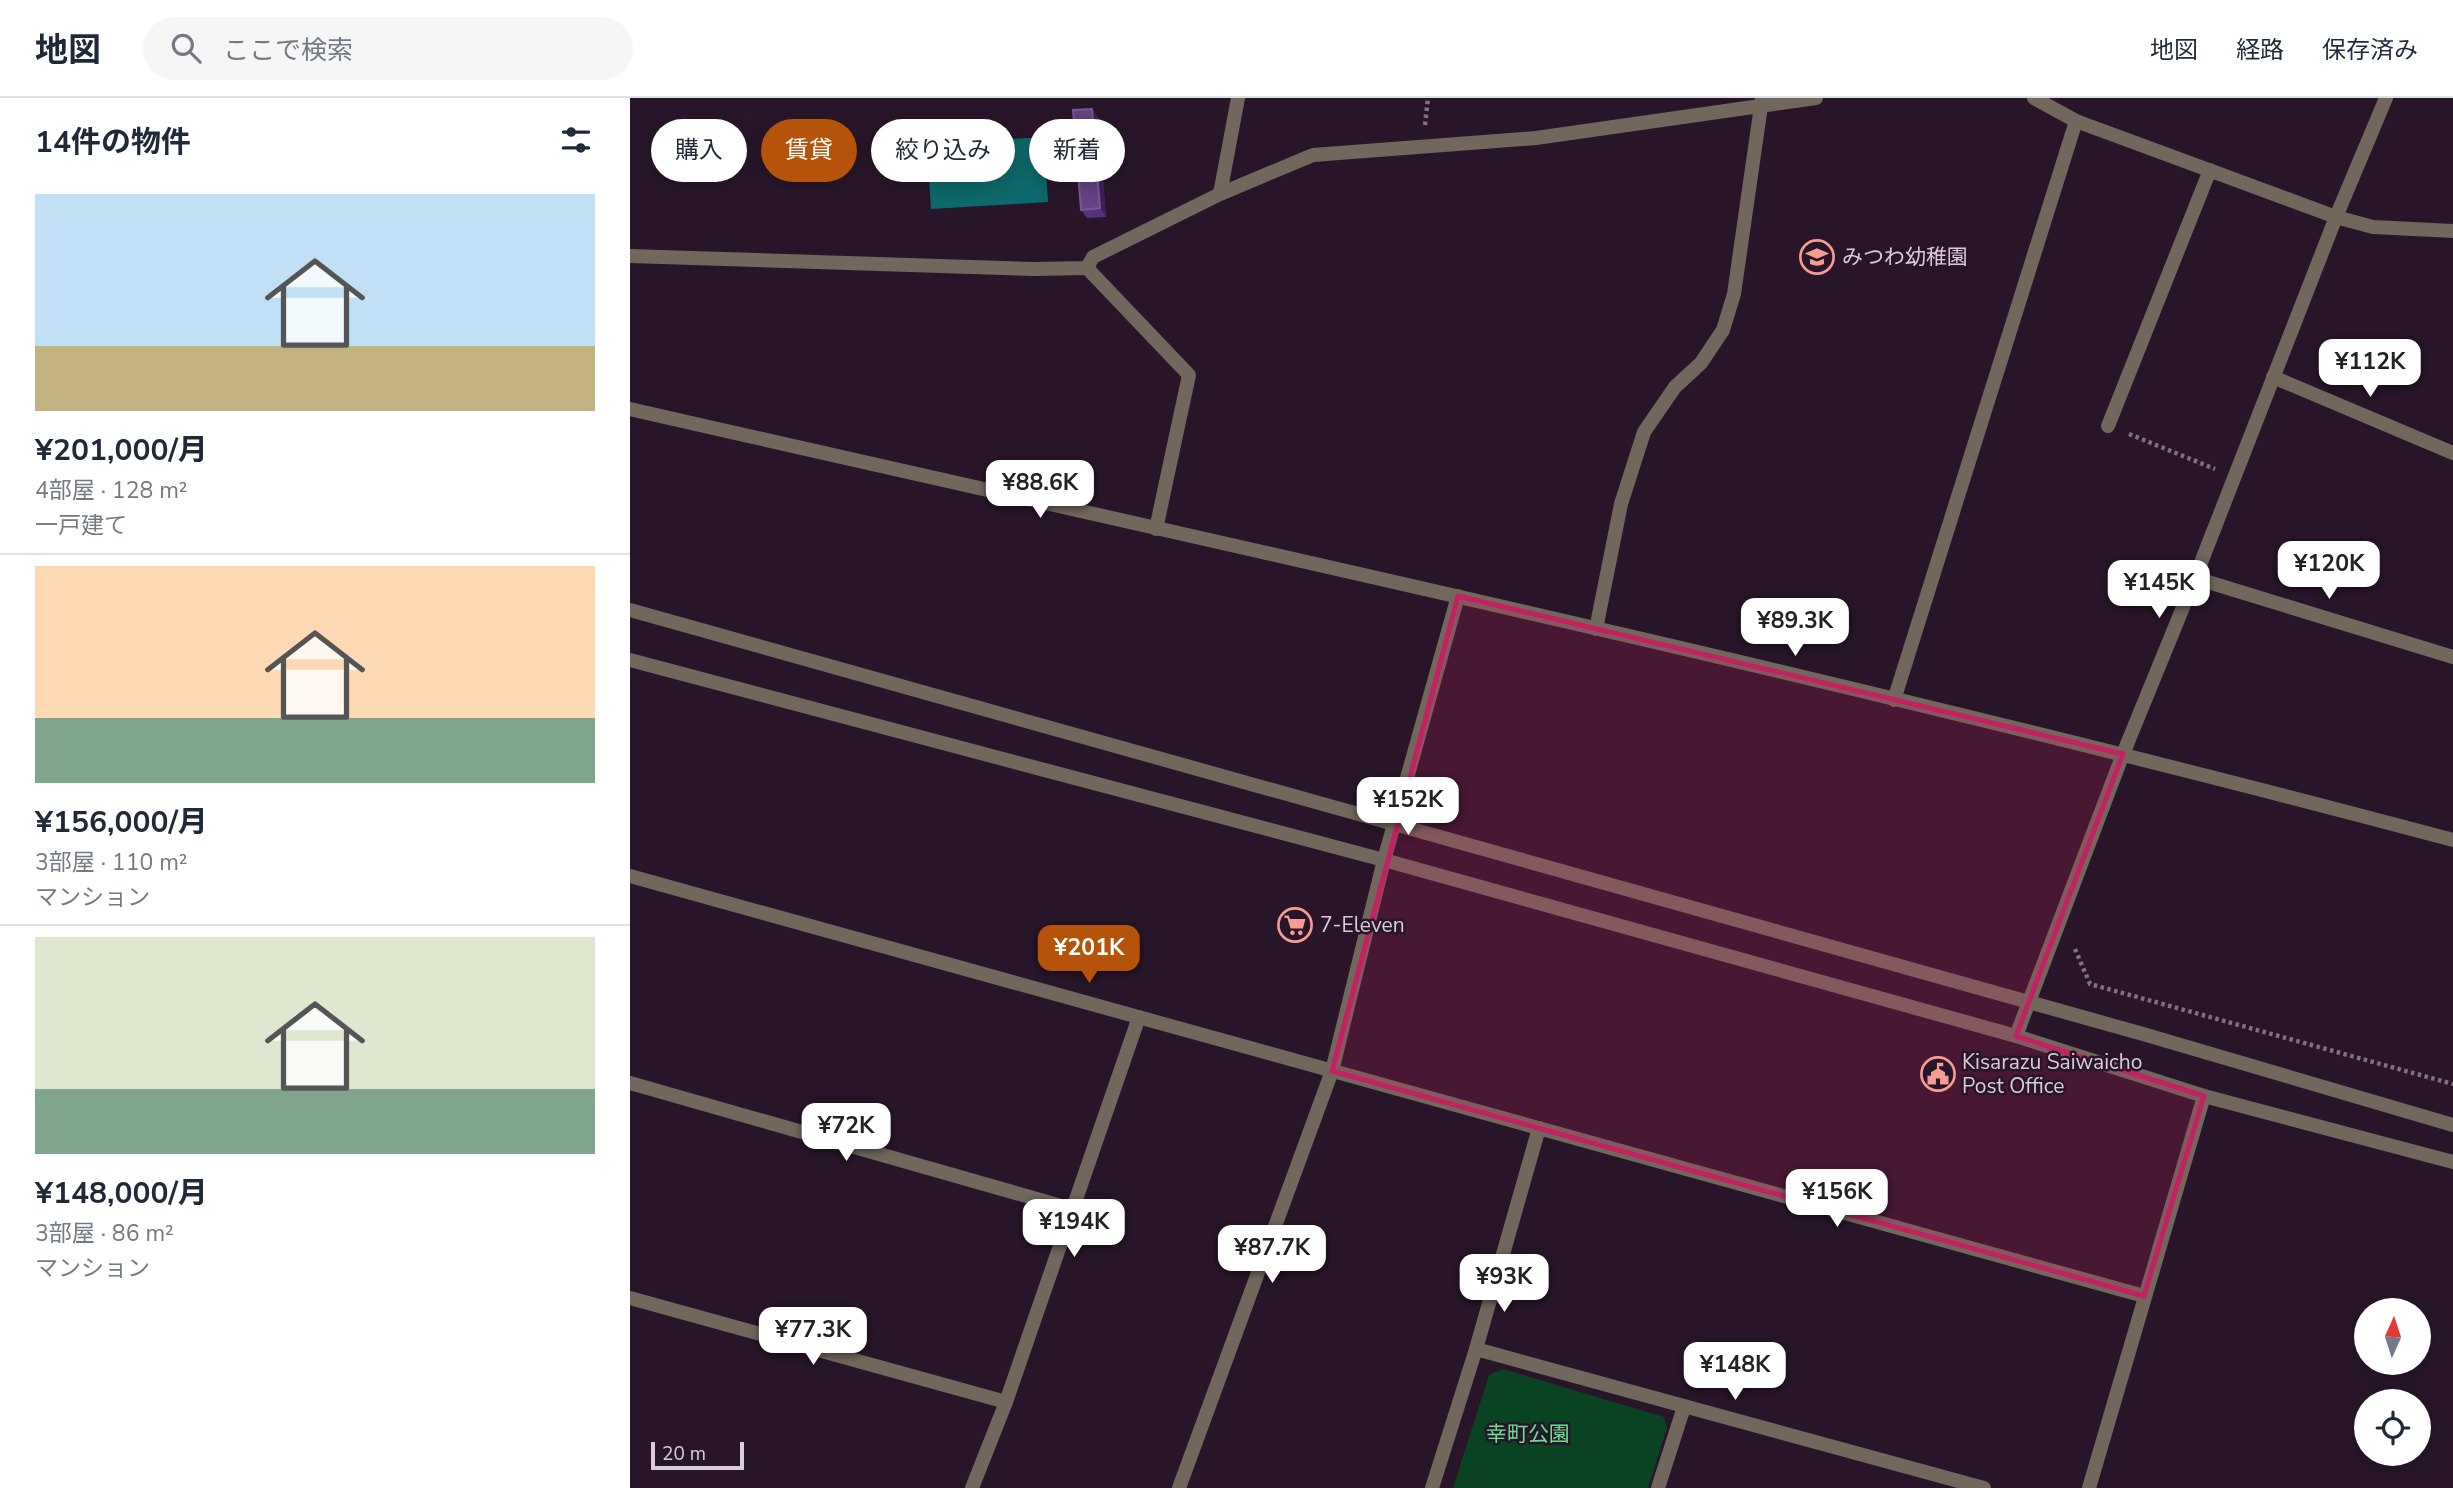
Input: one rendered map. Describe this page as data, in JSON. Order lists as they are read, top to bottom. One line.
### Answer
{"parks":["幸町公園"],"places":{"school or university":["みつわ幼稚園"],"supermarket":["7-Eleven"],"public building":["Kisarazu Saiwaicho Post Office"]},"scale_bar":"20 m","north":"top","page":{"header":"地図","search":"ここで検索","nav":["地図","経路","保存済み"],"heading":"14件の物件","chip":["購入","賃貸","絞り込み","新着"],"list":[{"name":"¥201,000/月","note":"4部屋 · 128 m² · 一戸建て"},{"name":"¥156,000/月","note":"3部屋 · 110 m² · マンション"},{"name":"¥148,000/月","note":"3部屋 · 86 m² · マンション"}],"price":["¥112K","¥88.6K","¥120K","¥145K","¥89.3K","¥152K","¥201K","¥72K","¥156K","¥194K","¥87.7K","¥93K","¥77.3K","¥148K"],"scale":"20 m"}}
